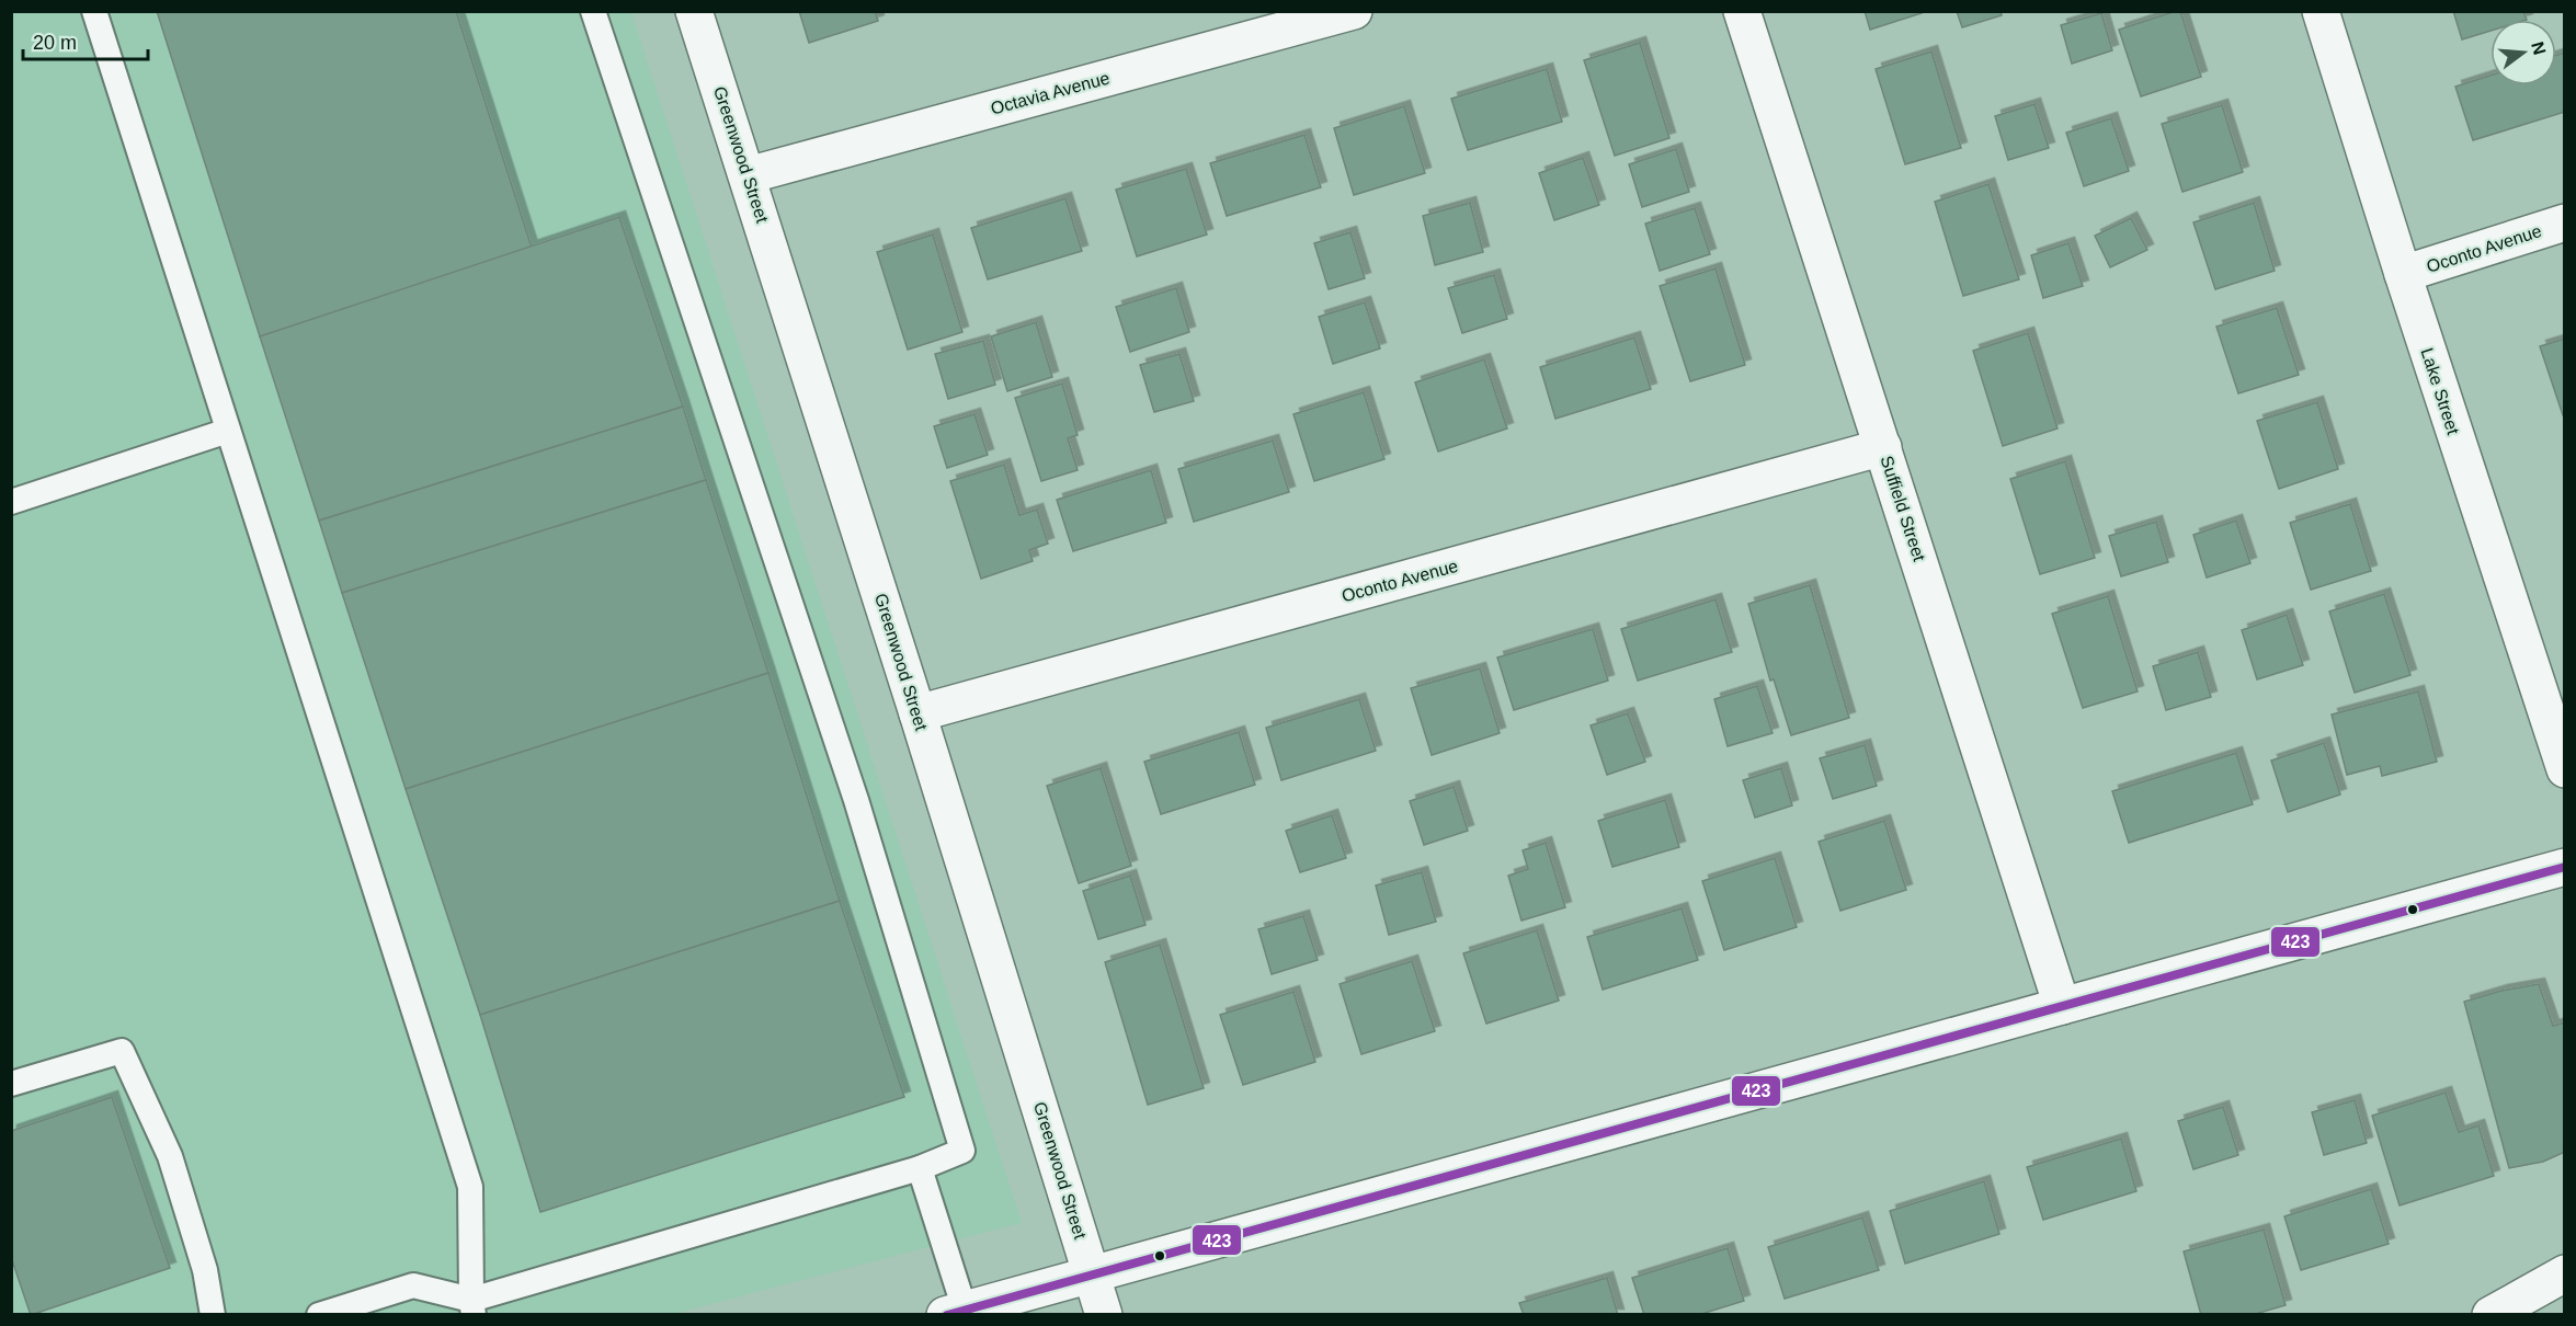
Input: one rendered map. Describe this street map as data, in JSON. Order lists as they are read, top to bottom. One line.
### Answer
{"streets":{"street":["Octavia Avenue","Greenwood Street","Oconto Avenue","Lake Street","Suffield Street"]},"crossings":[["Octavia Avenue","Greenwood Street"],["Greenwood Street","Oconto Avenue"],["Oconto Avenue","Lake Street"],["Oconto Avenue","Suffield Street"]],"lines":["transit line 423"],"scale_bar":"20 m","north":"right"}
